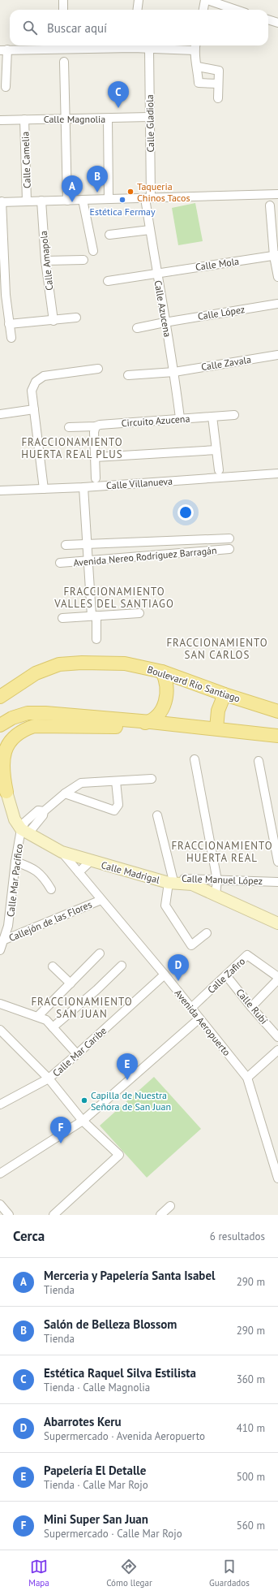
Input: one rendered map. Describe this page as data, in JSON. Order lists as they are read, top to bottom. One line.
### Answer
{"streets":{"main road":["Boulevard Río Santiago"],"street":["Calle Magnolia","Calle Gladiola","Calle Camelia","Calle Amapola","Calle Mola","Calle Azucena","Calle López","Calle Zavala","Circuito Azucena","Calle Villanueva","Avenida Nereo Rodríguez Barragán","Calle Madrigal","Calle Manuel López","Calle Mar Pacífico","Callejón de las Flores","Calle Zafiro","Calle Rubí","Avenida Aeropuerto","Calle Mar Caribe"]},"crossings":[["Calle Magnolia","Calle Gladiola"],["Calle Magnolia","Calle Camelia"],["Calle Gladiola","Calle Azucena"],["Calle Mola","Calle Azucena"],["Calle Azucena","Calle López"],["Calle Azucena","Calle Zavala"],["Calle Azucena","Circuito Azucena"],["Calle Madrigal","Calle Manuel López"],["Calle Madrigal","Calle Mar Pacífico"],["Calle Madrigal","Avenida Aeropuerto"],["Calle Mar Pacífico","Callejón de las Flores"],["Callejón de las Flores","Avenida Aeropuerto"],["Calle Zafiro","Calle Rubí"],["Calle Zafiro","Avenida Aeropuerto"],["Avenida Aeropuerto","Calle Mar Caribe"]],"districts":["FRACCIONAMIENTO HUERTA REAL PLUS","FRACCIONAMIENTO VALLES DEL SANTIAGO","FRACCIONAMIENTO SAN CARLOS","FRACCIONAMIENTO HUERTA REAL","FRACCIONAMIENTO SAN JUAN"],"places":["Taqueria Chinos Tacos","Estética Fermay","Capilla de Nuestra Señora de San Juan"],"page":{"search":"Buscar aquí","pins":["C","B","A","D","E","F"],"heading":["Cerca","6 resultados"],"list":[{"mark":"A","name":"Merceria y Papelería Santa Isabel","note":"Tienda","value":"290 m"},{"mark":"B","name":"Salón de Belleza Blossom","note":"Tienda","value":"290 m"},{"mark":"C","name":"Estética Raquel Silva Estilista","note":"Tienda · Calle Magnolia","value":"360 m"},{"mark":"D","name":"Abarrotes Keru","note":"Supermercado · Avenida Aeropuerto","value":"410 m"},{"mark":"E","name":"Papelería El Detalle","note":"Tienda · Calle Mar Rojo","value":"500 m"},{"mark":"F","name":"Mini Super San Juan","note":"Supermercado · Calle Mar Rojo","value":"560 m"}],"nav":["Mapa","Cómo llegar","Guardados"]}}
